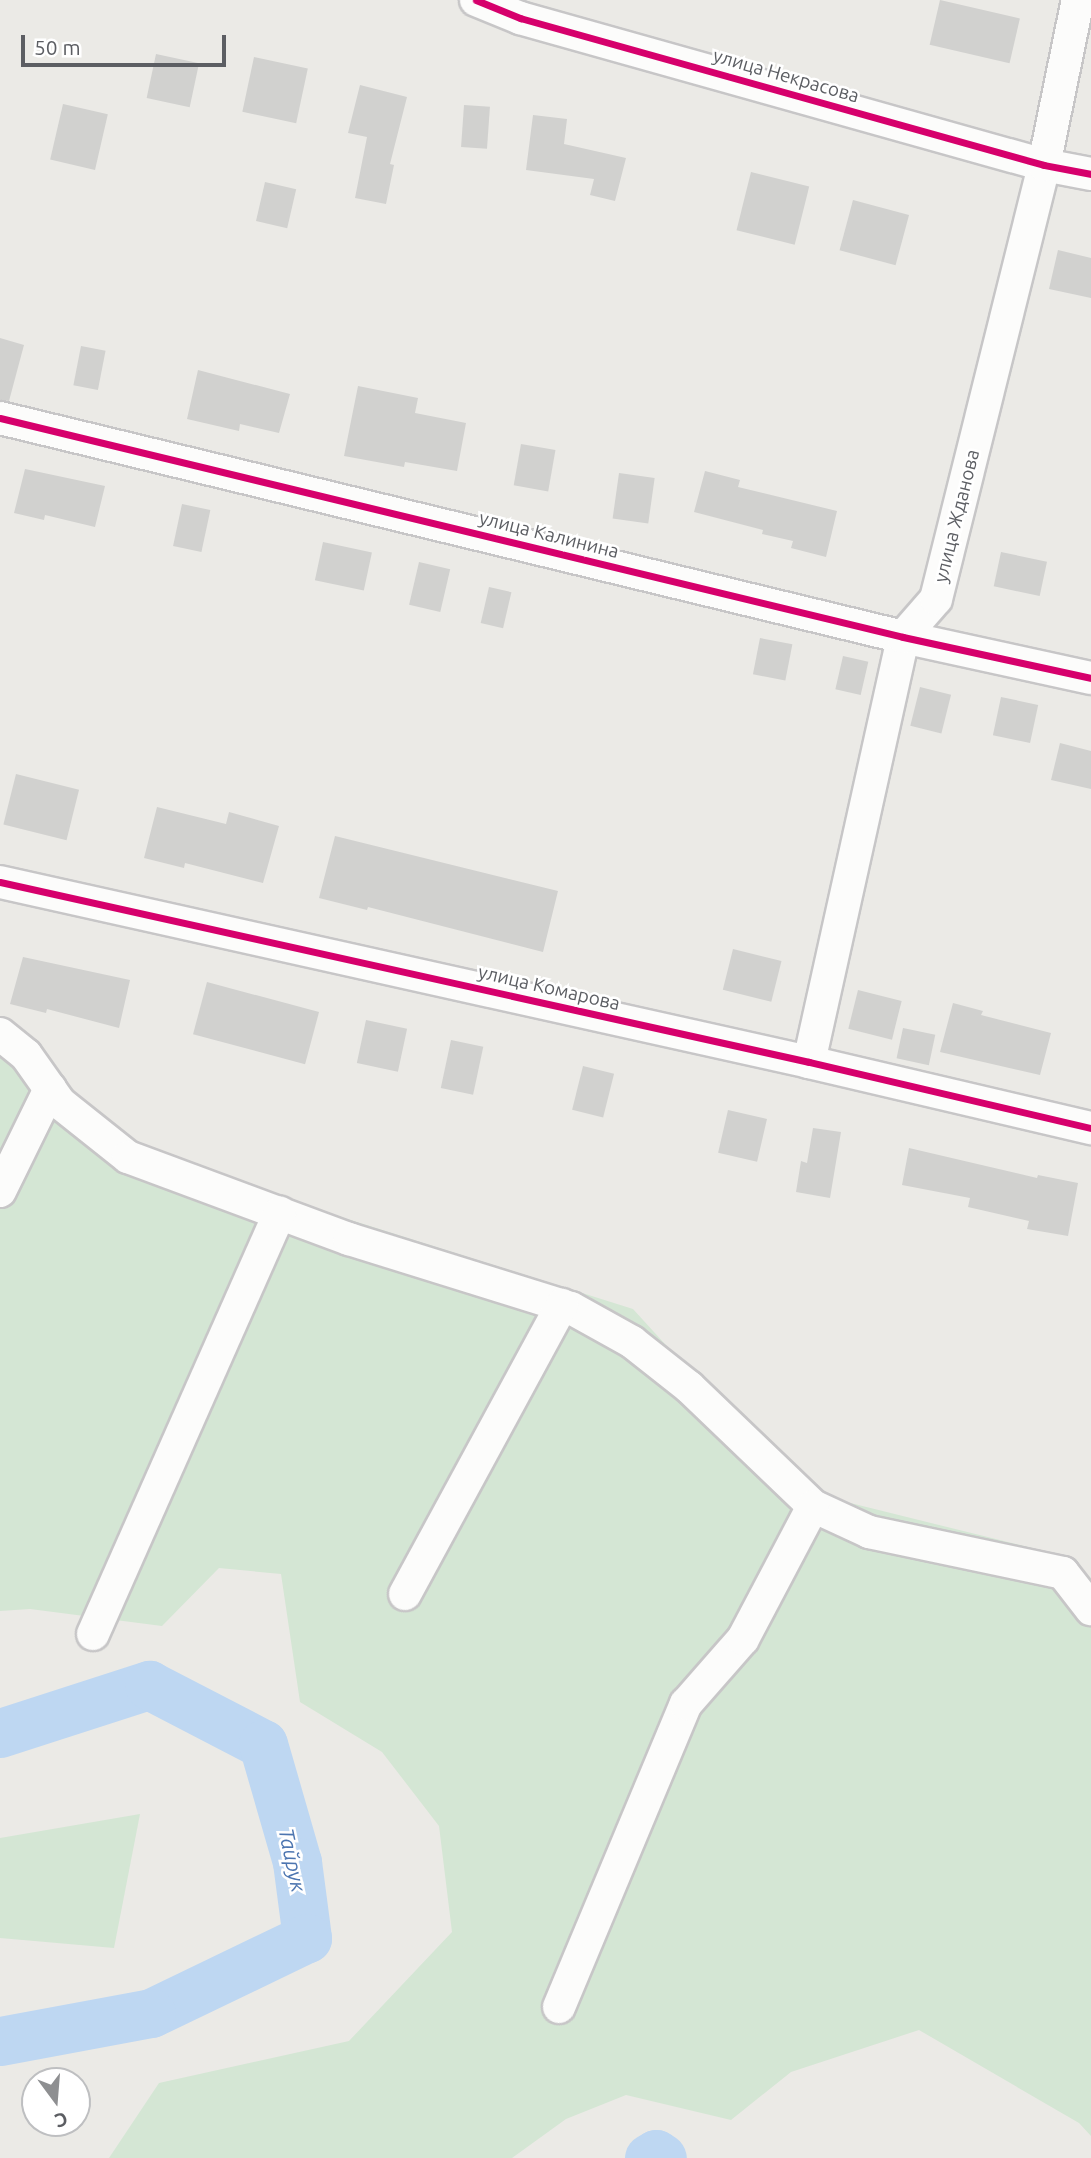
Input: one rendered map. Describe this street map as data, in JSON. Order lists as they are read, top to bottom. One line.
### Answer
{"streets":{"street":["улица Некрасова","улица Жданова","улица Калинина","улица Комарова"]},"crossings":[["улица Некрасова","улица Жданова"],["улица Жданова","улица Калинина"],["улица Жданова","улица Комарова"]],"water":["Тайрук"],"scale_bar":"50 m","north":"bottom"}
